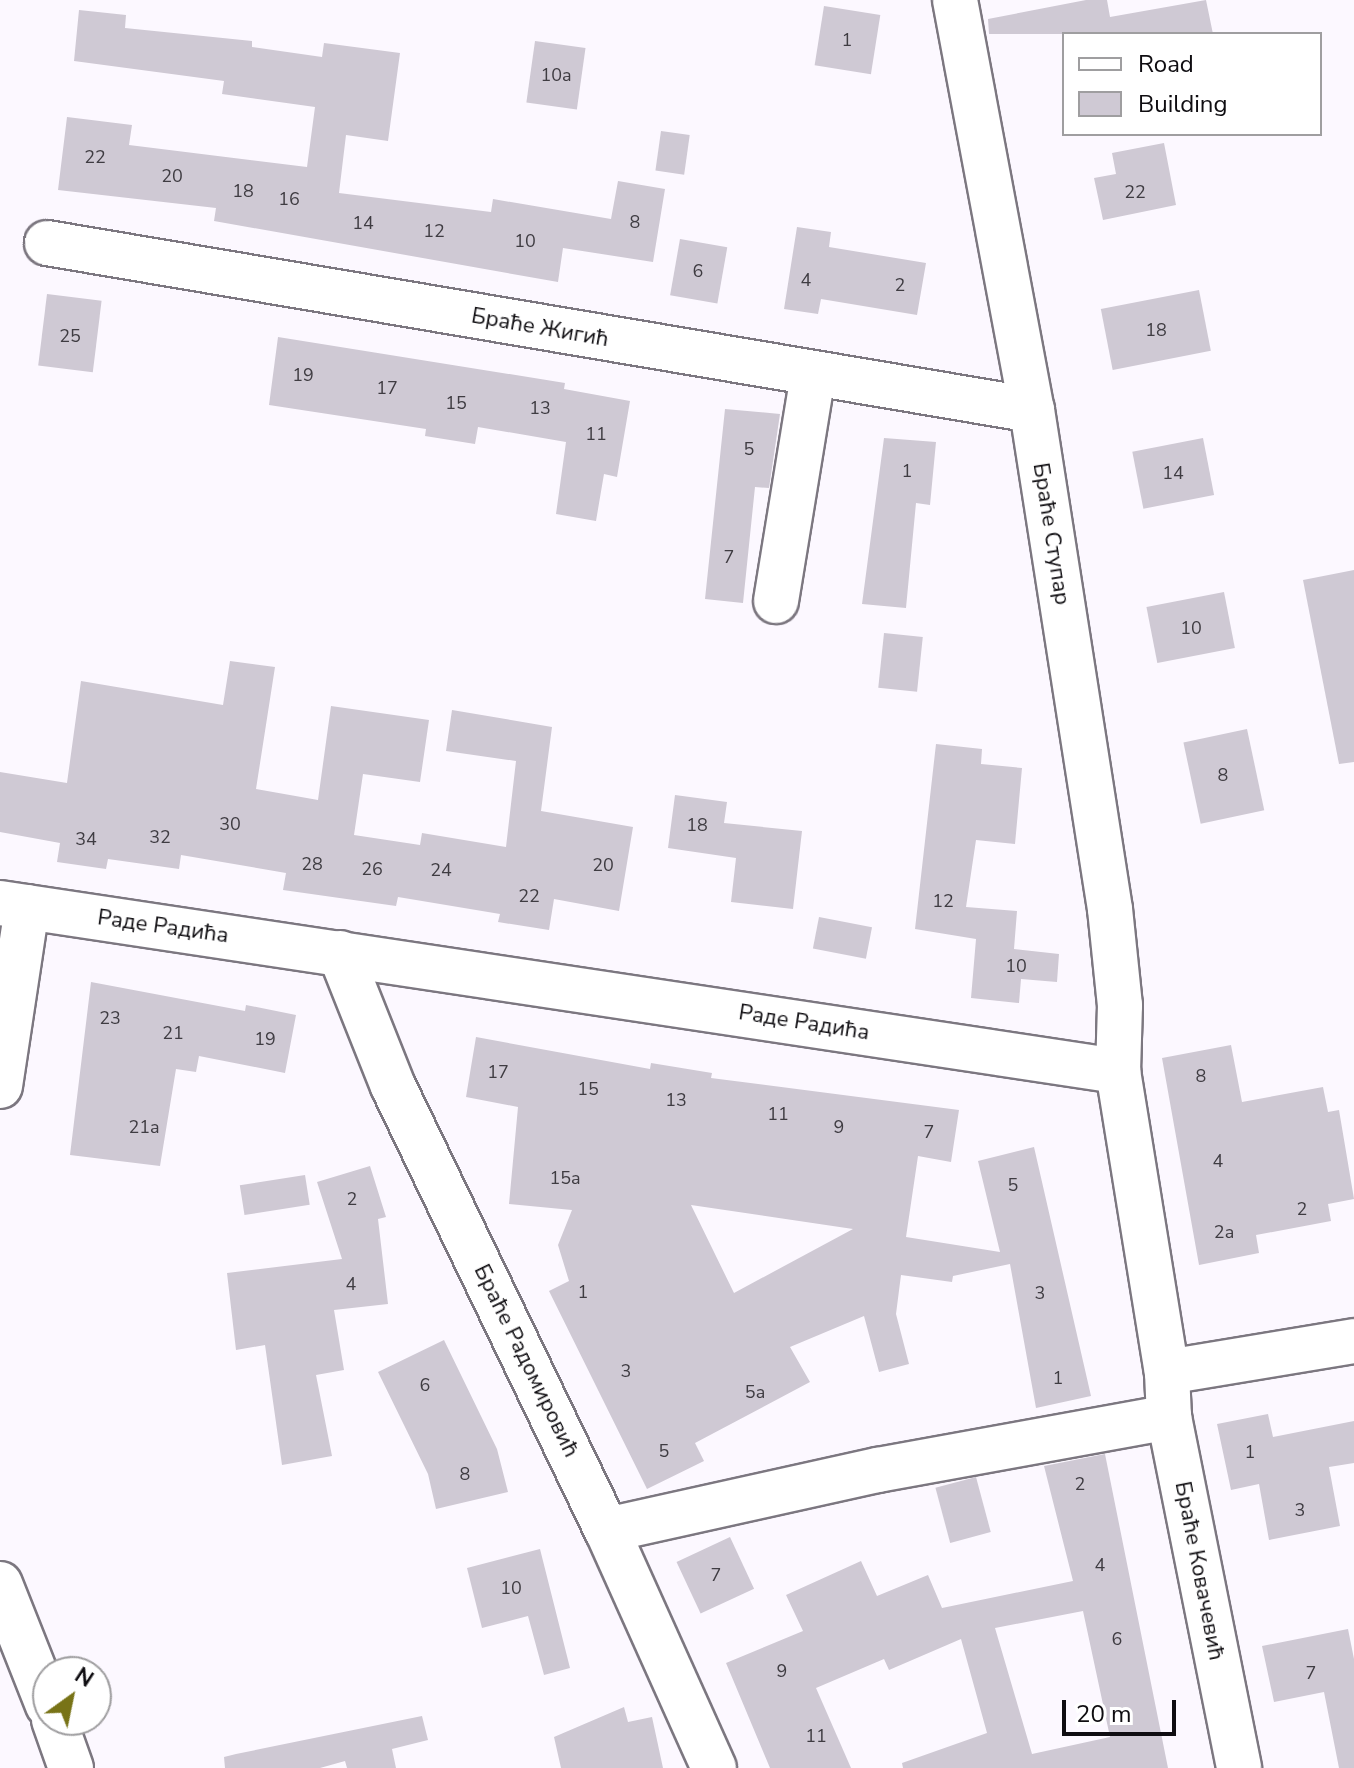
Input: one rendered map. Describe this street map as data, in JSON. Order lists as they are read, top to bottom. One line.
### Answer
{"streets":{"street":["Браће Жигић","Браће Ступар","Раде Радића","Браће Радомировић","Браће Ковачевић"]},"crossings":[["Браће Жигић","Браће Ступар"],["Браће Ступар","Раде Радића"],["Раде Радића","Браће Радомировић"]],"house_numbers":["1","10a","22","20","18","22","16","8","14","12","10","6","4","2","18","25","19","17","15","13","11","5","1","14","7","10","8","30","18","32","34","28","20","26","24","22","12","10","23","21","19","17","8","15","13","11","21a","9","7","4","15a","5","2","2","2a","4","1","3","3","1","6","5a","5","1","8","2","3","4","7","10","6","9","7","11"],"legend":["Road","Building"],"scale_bar":"20 m","north":"top right"}
